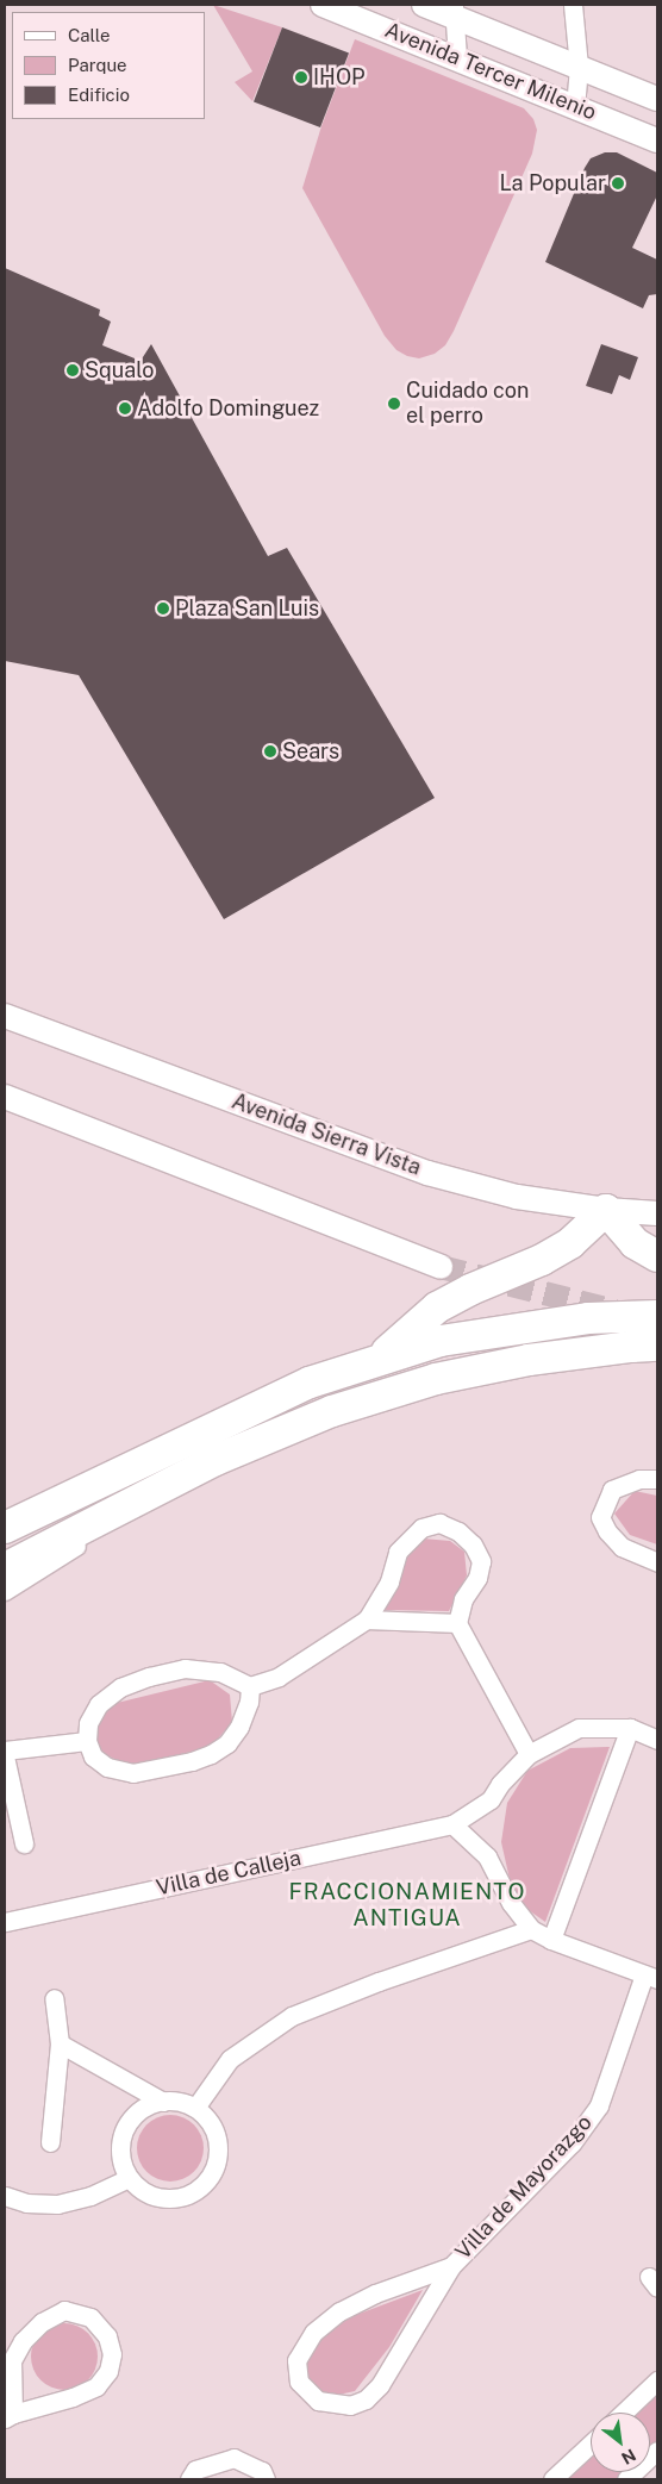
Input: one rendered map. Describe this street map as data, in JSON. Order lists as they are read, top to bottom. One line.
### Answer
{"streets":{"street":["Avenida Tercer Milenio","Avenida Sierra Vista","Villa de Calleja","Villa de Mayorazgo"]},"districts":["FRACCIONAMIENTO ANTIGUA"],"places":["IHOP","La Popular","Squalo","Cuidado con el perro","Adolfo Dominguez","Plaza San Luis","Sears"],"legend":["Calle","Parque","Edificio"],"north":"bottom right"}
